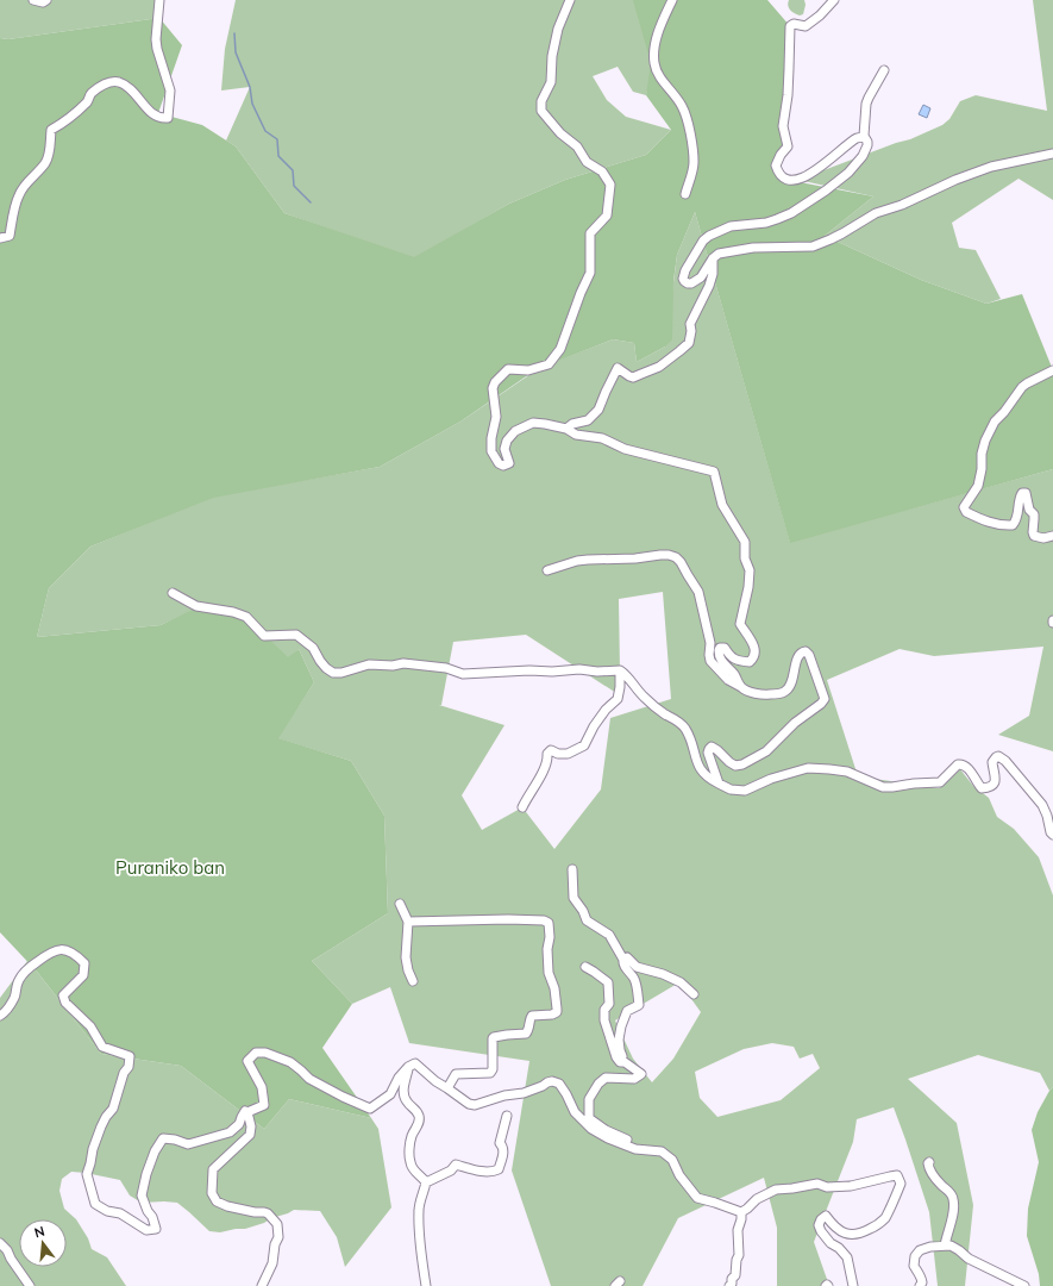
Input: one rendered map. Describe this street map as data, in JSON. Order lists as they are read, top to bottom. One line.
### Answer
{"parks":["Puraniko ban"],"north":"top"}
